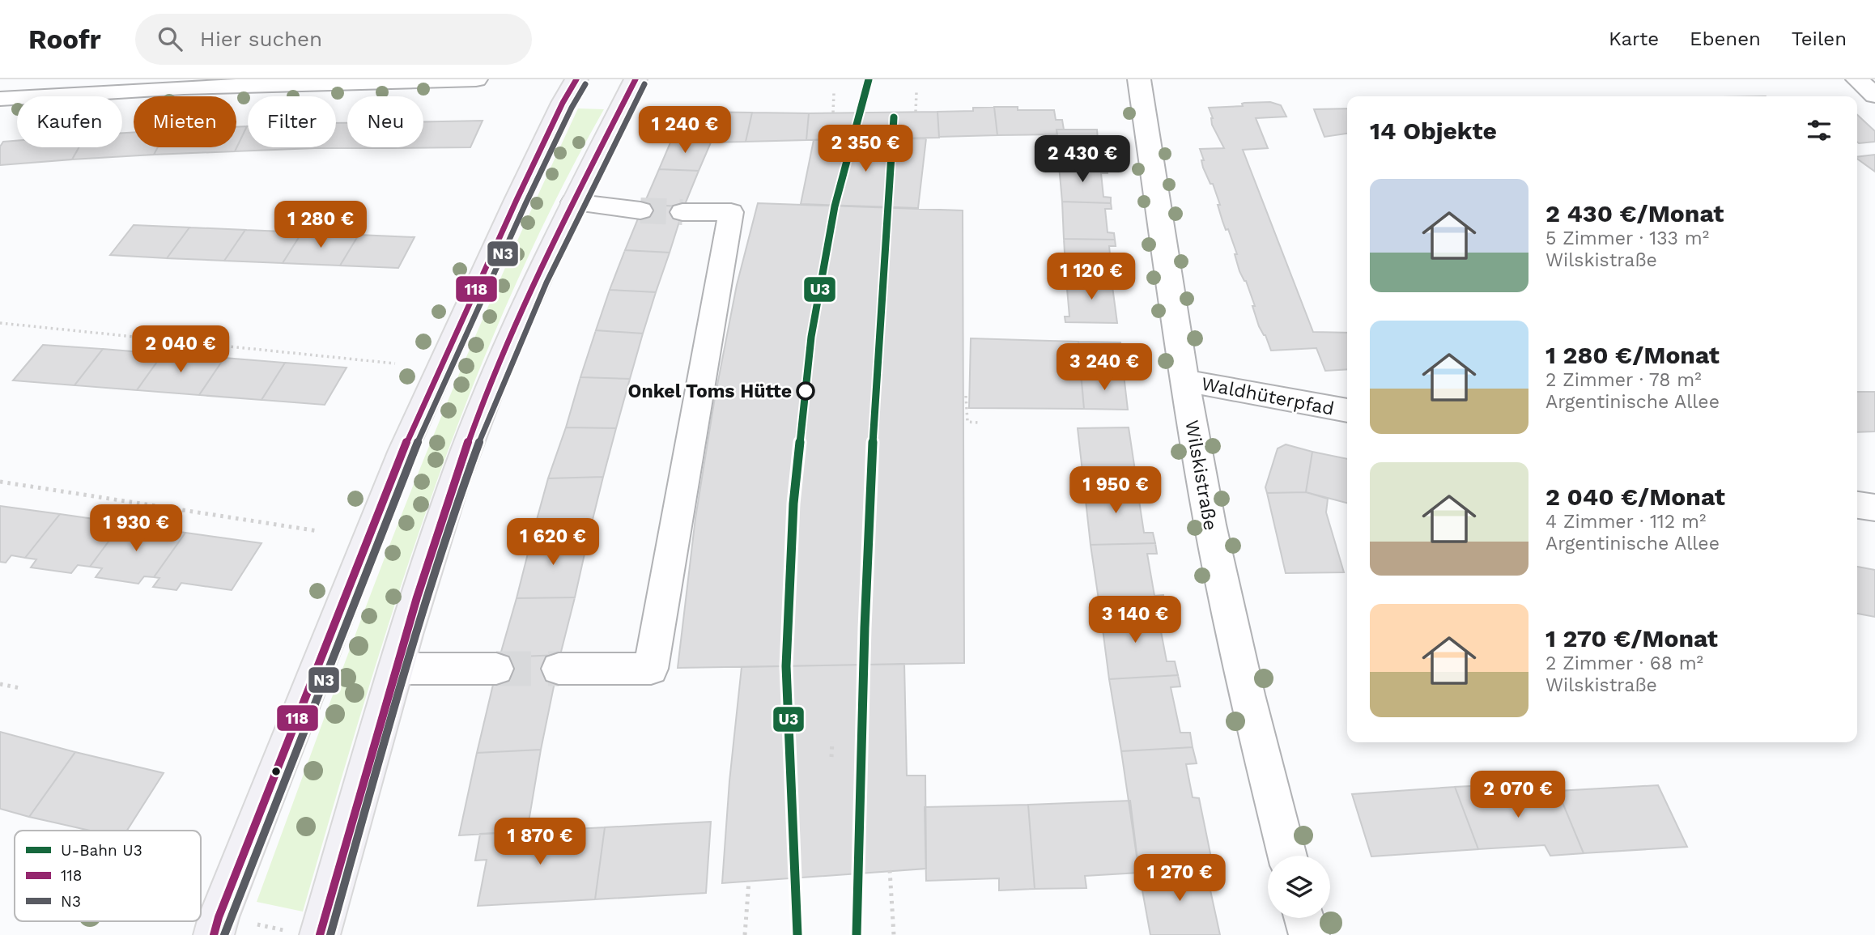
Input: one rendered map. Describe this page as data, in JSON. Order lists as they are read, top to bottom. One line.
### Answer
{"streets":{"street":["Waldhüterpfad","Wilskistraße"]},"crossings":[["Waldhüterpfad","Wilskistraße"]],"places":["Onkel Toms Hütte"],"lines":["metro line U3","transit line 118","transit line N3"],"legend":["U-Bahn U3","118","N3"],"page":{"header":"Roofr","search":"Hier suchen","nav":["Karte","Ebenen","Teilen"],"chip":["Kaufen","Mieten","Filter","Neu"],"heading":"14 Objekte","price":["1 240 €","2 350 €","2 430 €","1 280 €","1 120 €","2 040 €","3 240 €","1 950 €","1 930 €","1 620 €","3 140 €","2 070 €","1 870 €","1 270 €"],"list":[{"name":"2 430 €/Monat","note":"5 Zimmer · 133 m² · Wilskistraße"},{"name":"1 280 €/Monat","note":"2 Zimmer · 78 m² · Argentinische Allee"},{"name":"2 040 €/Monat","note":"4 Zimmer · 112 m² · Argentinische Allee"},{"name":"1 270 €/Monat","note":"2 Zimmer · 68 m² · Wilskistraße"}]}}
